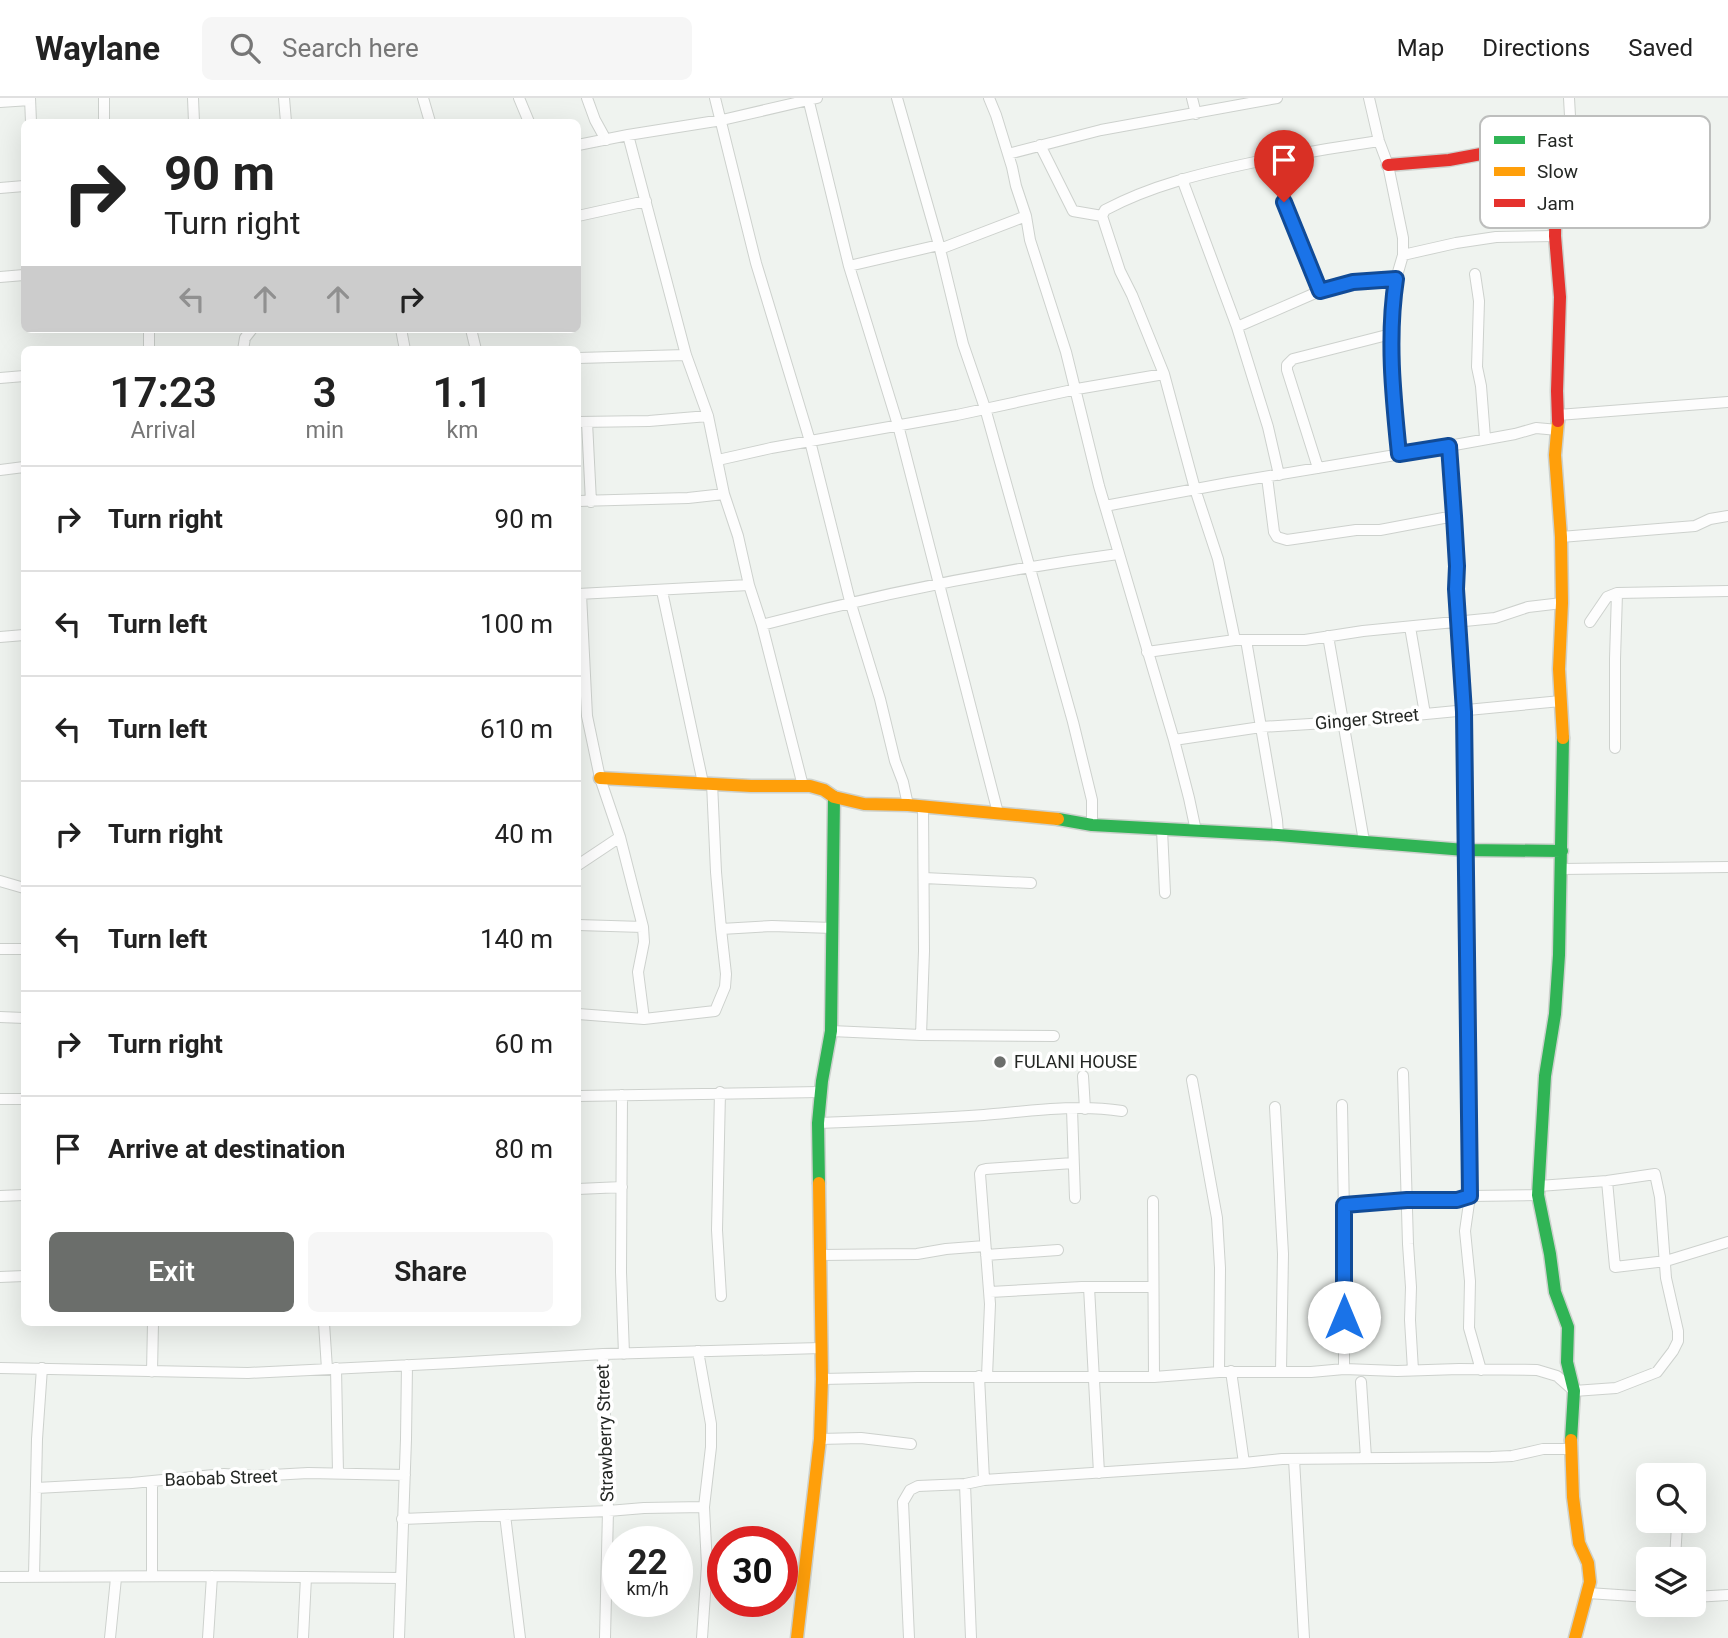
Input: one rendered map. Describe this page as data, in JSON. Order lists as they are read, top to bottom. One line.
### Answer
{"streets":{"street":["Ginger Street","Strawberry Street","Baobab Street"]},"places":["FULANI HOUSE"],"legend":["Fast","Slow","Jam"],"page":{"header":"Waylane","search":"Search here","nav":["Map","Directions","Saved"],"turn":["90 m","Turn right"],"eta":["17:23","Arrival","3","min","1.1","km"],"list":[{"name":"Turn right","value":"90 m"},{"name":"Turn left","value":"100 m"},{"name":"Turn left","value":"610 m"},{"name":"Turn right","value":"40 m"},{"name":"Turn left","value":"140 m"},{"name":"Turn right","value":"60 m"},{"name":"Arrive at destination","value":"80 m"}],"buttons":["Exit","Share"],"speed":"22 km/h","limit":"30"}}
